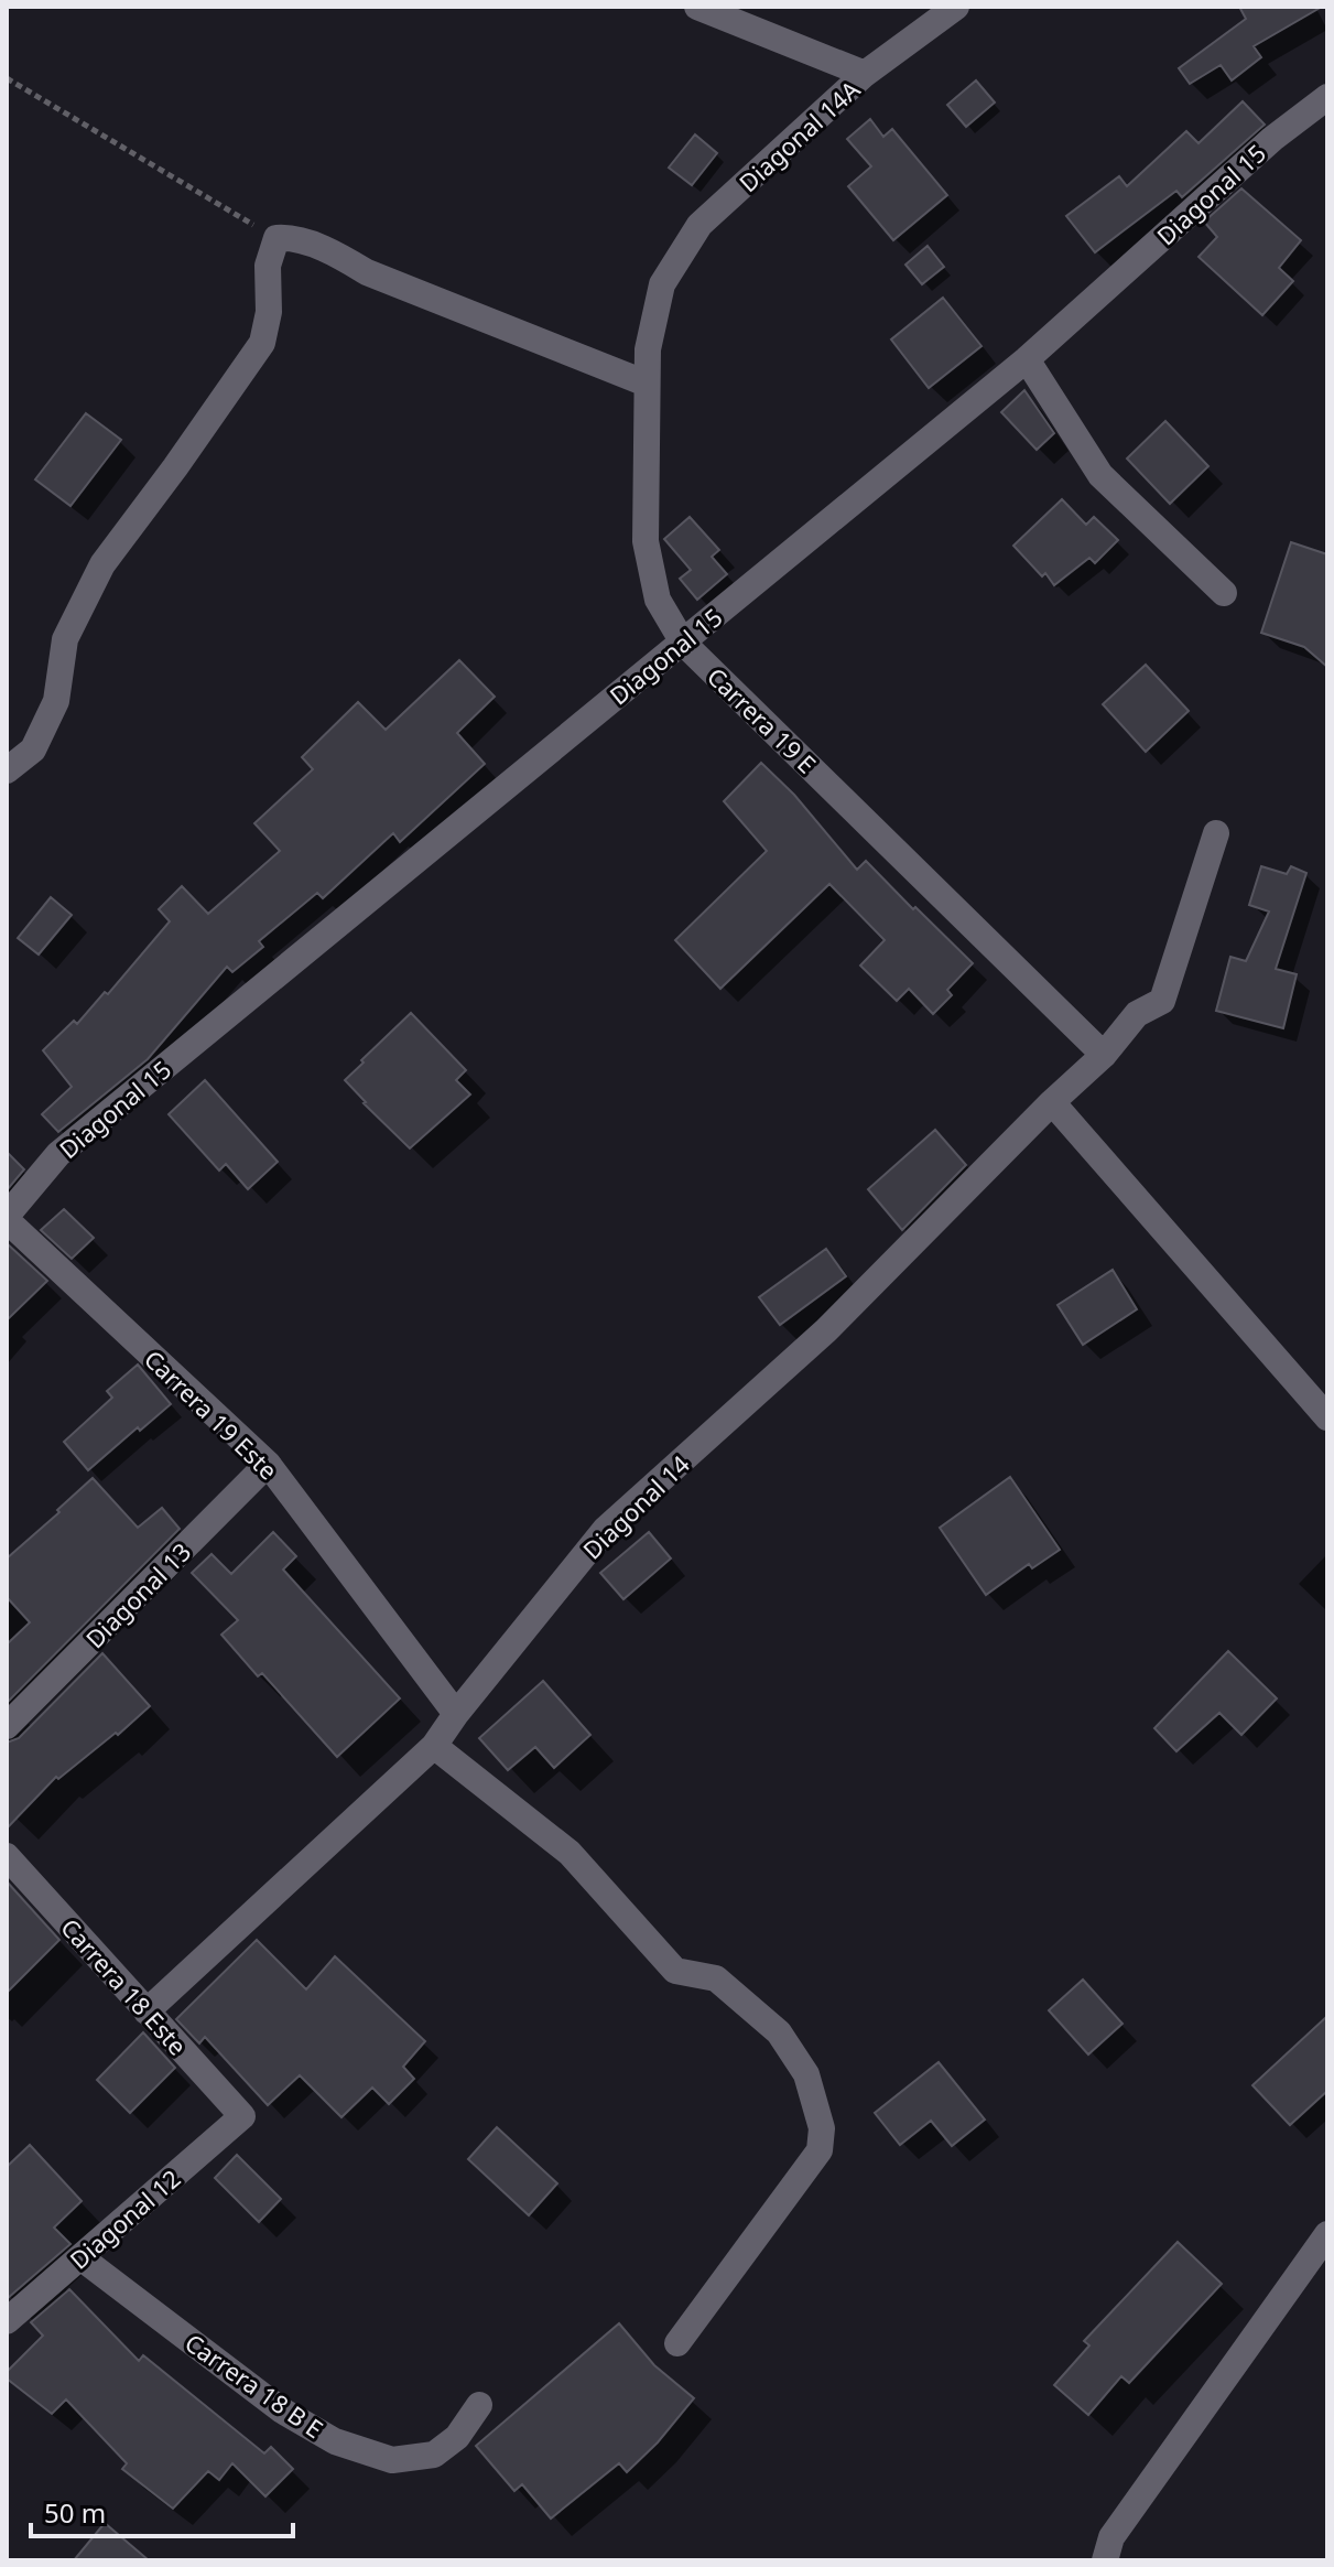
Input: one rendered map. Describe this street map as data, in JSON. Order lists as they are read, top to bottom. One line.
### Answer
{"streets":{"street":["Diagonal 14A","Diagonal 15","Carrera 19 E","Carrera 19 Este","Diagonal 14","Diagonal 13","Carrera 18 Este","Diagonal 12","Carrera 18 B E"]},"crossings":[["Diagonal 14A","Carrera 19 E"],["Diagonal 15","Carrera 19 E"],["Diagonal 15","Carrera 19 Este"],["Carrera 19 E","Diagonal 14"],["Carrera 19 Este","Diagonal 14"],["Carrera 19 Este","Diagonal 13"],["Diagonal 14","Carrera 18 Este"],["Carrera 18 Este","Diagonal 12"],["Diagonal 12","Carrera 18 B E"]],"scale_bar":"50 m"}
